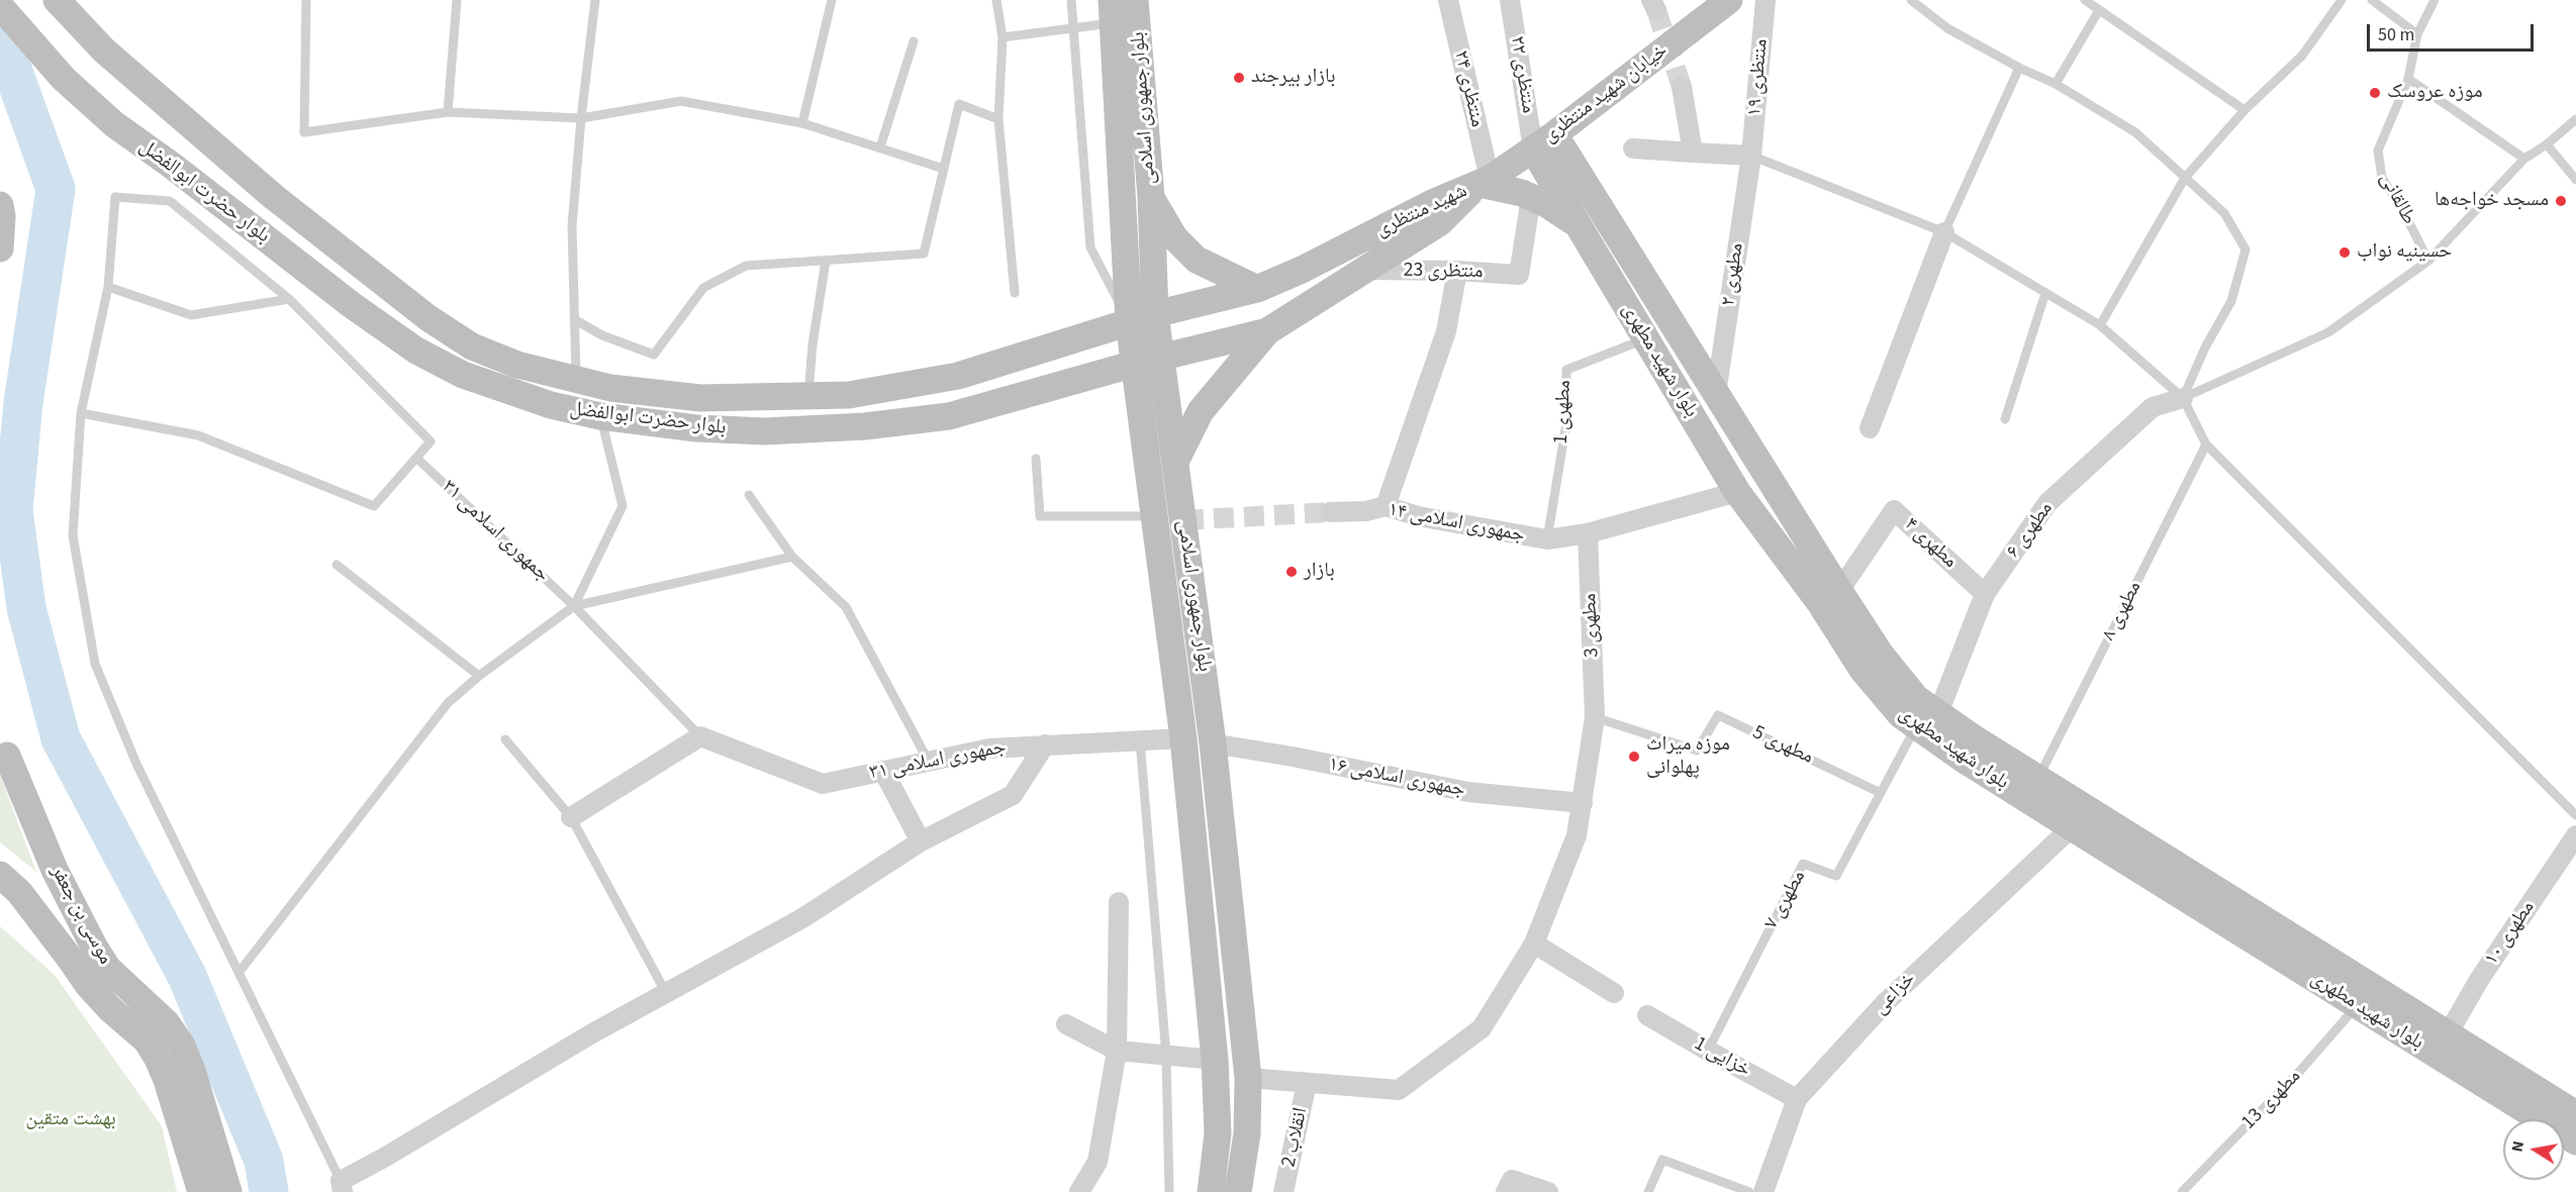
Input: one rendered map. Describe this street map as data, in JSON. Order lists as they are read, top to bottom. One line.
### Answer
{"streets":{"main road":["خیابان شهید منتظری","بلوار جمهوری اسلامی","بلوار حضرت ابوالفضل","شهید منتظری","بلوار شهید مطهری","موسی بن جعفر"],"street":["منتظری ۲۲","منتظری ۱۹","منتظری ۲۴","منتظری 23","مطهری ۲","جمهوری اسلامی ۱۴","مطهری ۶","جمهوری اسلامی ۳۱","مطهری ۴","مطهری 3","جمهوری اسلامی ۱۶","مطهری ۱۰","خزاعی","خزایی 1","انقلاب 2"],"lane":["طالقانی","مطهری 1","مطهری ۸","مطهری 5","مطهری ۷","مطهری 13"]},"crossings":[["منتظری ۲۲","خیابان شهید منتظری"],["منتظری ۲۲","بلوار شهید مطهری"],["منتظری ۱۹","مطهری ۲"],["منتظری ۲۴","خیابان شهید منتظری"],["منتظری ۲۴","شهید منتظری"],["خیابان شهید منتظری","شهید منتظری"],["خیابان شهید منتظری","بلوار شهید مطهری"],["بلوار جمهوری اسلامی","بلوار حضرت ابوالفضل"],["بلوار جمهوری اسلامی","شهید منتظری"],["بلوار جمهوری اسلامی","جمهوری اسلامی ۳۱"],["بلوار جمهوری اسلامی","مطهری 3"],["بلوار جمهوری اسلامی","جمهوری اسلامی ۱۶"],["بلوار حضرت ابوالفضل","شهید منتظری"],["شهید منتظری","منتظری 23"],["مطهری ۲","بلوار شهید مطهری"],["بلوار شهید مطهری","مطهری 1"],["بلوار شهید مطهری","مطهری ۶"],["بلوار شهید مطهری","مطهری ۴"],["بلوار شهید مطهری","مطهری ۸"],["بلوار شهید مطهری","مطهری ۷"],["بلوار شهید مطهری","مطهری ۱۰"],["بلوار شهید مطهری","خزاعی"],["بلوار شهید مطهری","مطهری 13"],["مطهری 1","جمهوری اسلامی ۱۴"],["مطهری ۶","مطهری ۴"],["مطهری ۶","مطهری ۷"],["مطهری 3","مطهری 5"],["مطهری 3","جمهوری اسلامی ۱۶"],["مطهری 3","انقلاب 2"],["مطهری 5","مطهری ۷"],["مطهری ۷","خزایی 1"],["خزاعی","خزایی 1"]],"parks":["بهشت متقین"],"places":["بازار بیرجند","موزه عروسک","مسجد خواجه‌ها","حسینیه نواب","بازار","موزه میراث پهلوانی"],"scale_bar":"50 m","north":"left"}
